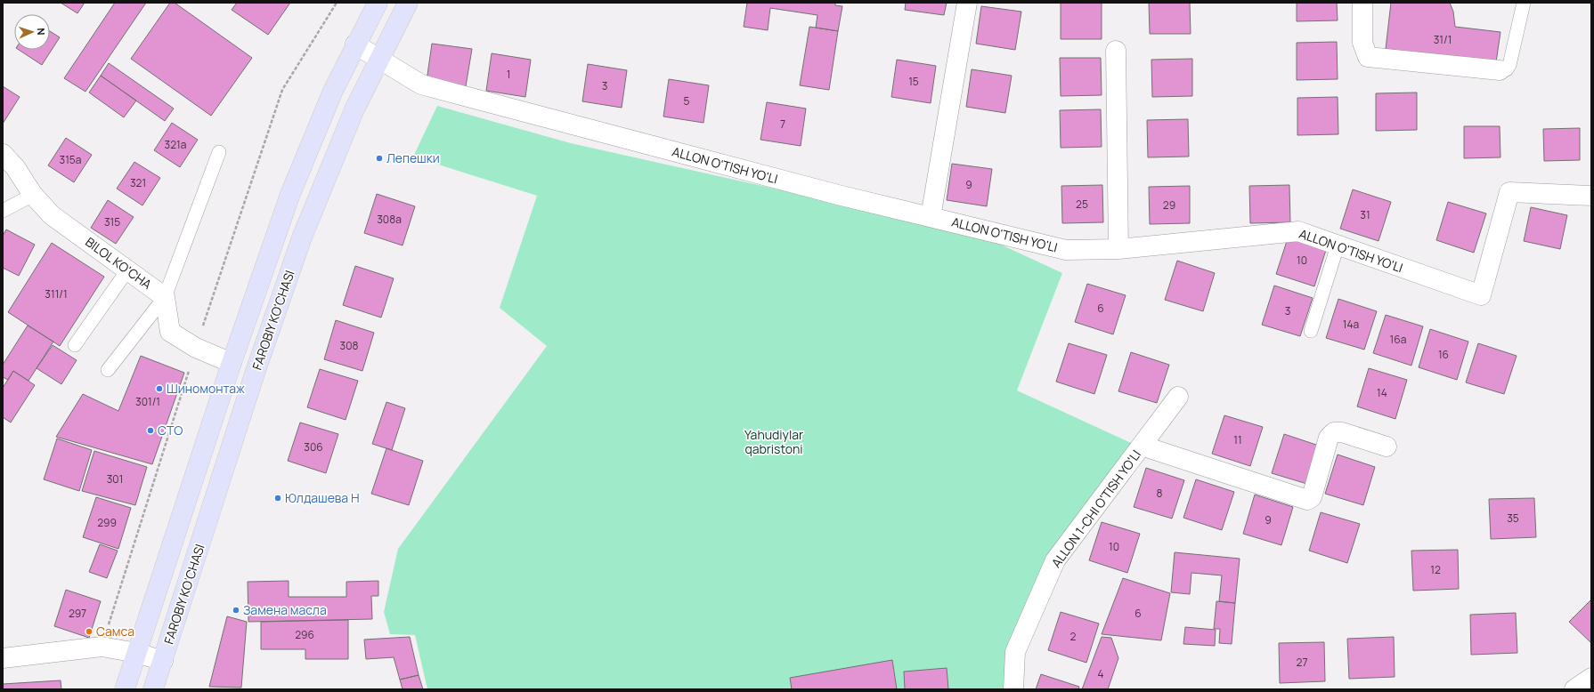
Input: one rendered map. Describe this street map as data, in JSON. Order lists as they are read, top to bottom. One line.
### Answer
{"streets":{"main road":["FAROBIY KO'CHASI"],"street":["ALLON O'TISH YO'LI","BILOL KO'CHA","ALLON 1-CHI O'TISH YO'LI"]},"crossings":[["ALLON O'TISH YO'LI","FAROBIY KO'CHASI"],["BILOL KO'CHA","FAROBIY KO'CHASI"]],"parks":["Yahudiylar qabristoni"],"places":["Лепешки","Шиномонтаж","СТО","Юлдашева Н","Замена масла","Самса"],"house_numbers":["31/1","1","15","3","5","7","321a","315a","321","9","25","29","31","308a","315","10","311/1","6","3","14a","16a","308","16","14","301/1","11","306","301","8","35","9","299","10","12","297","6","296","2","27","4"],"north":"right"}
